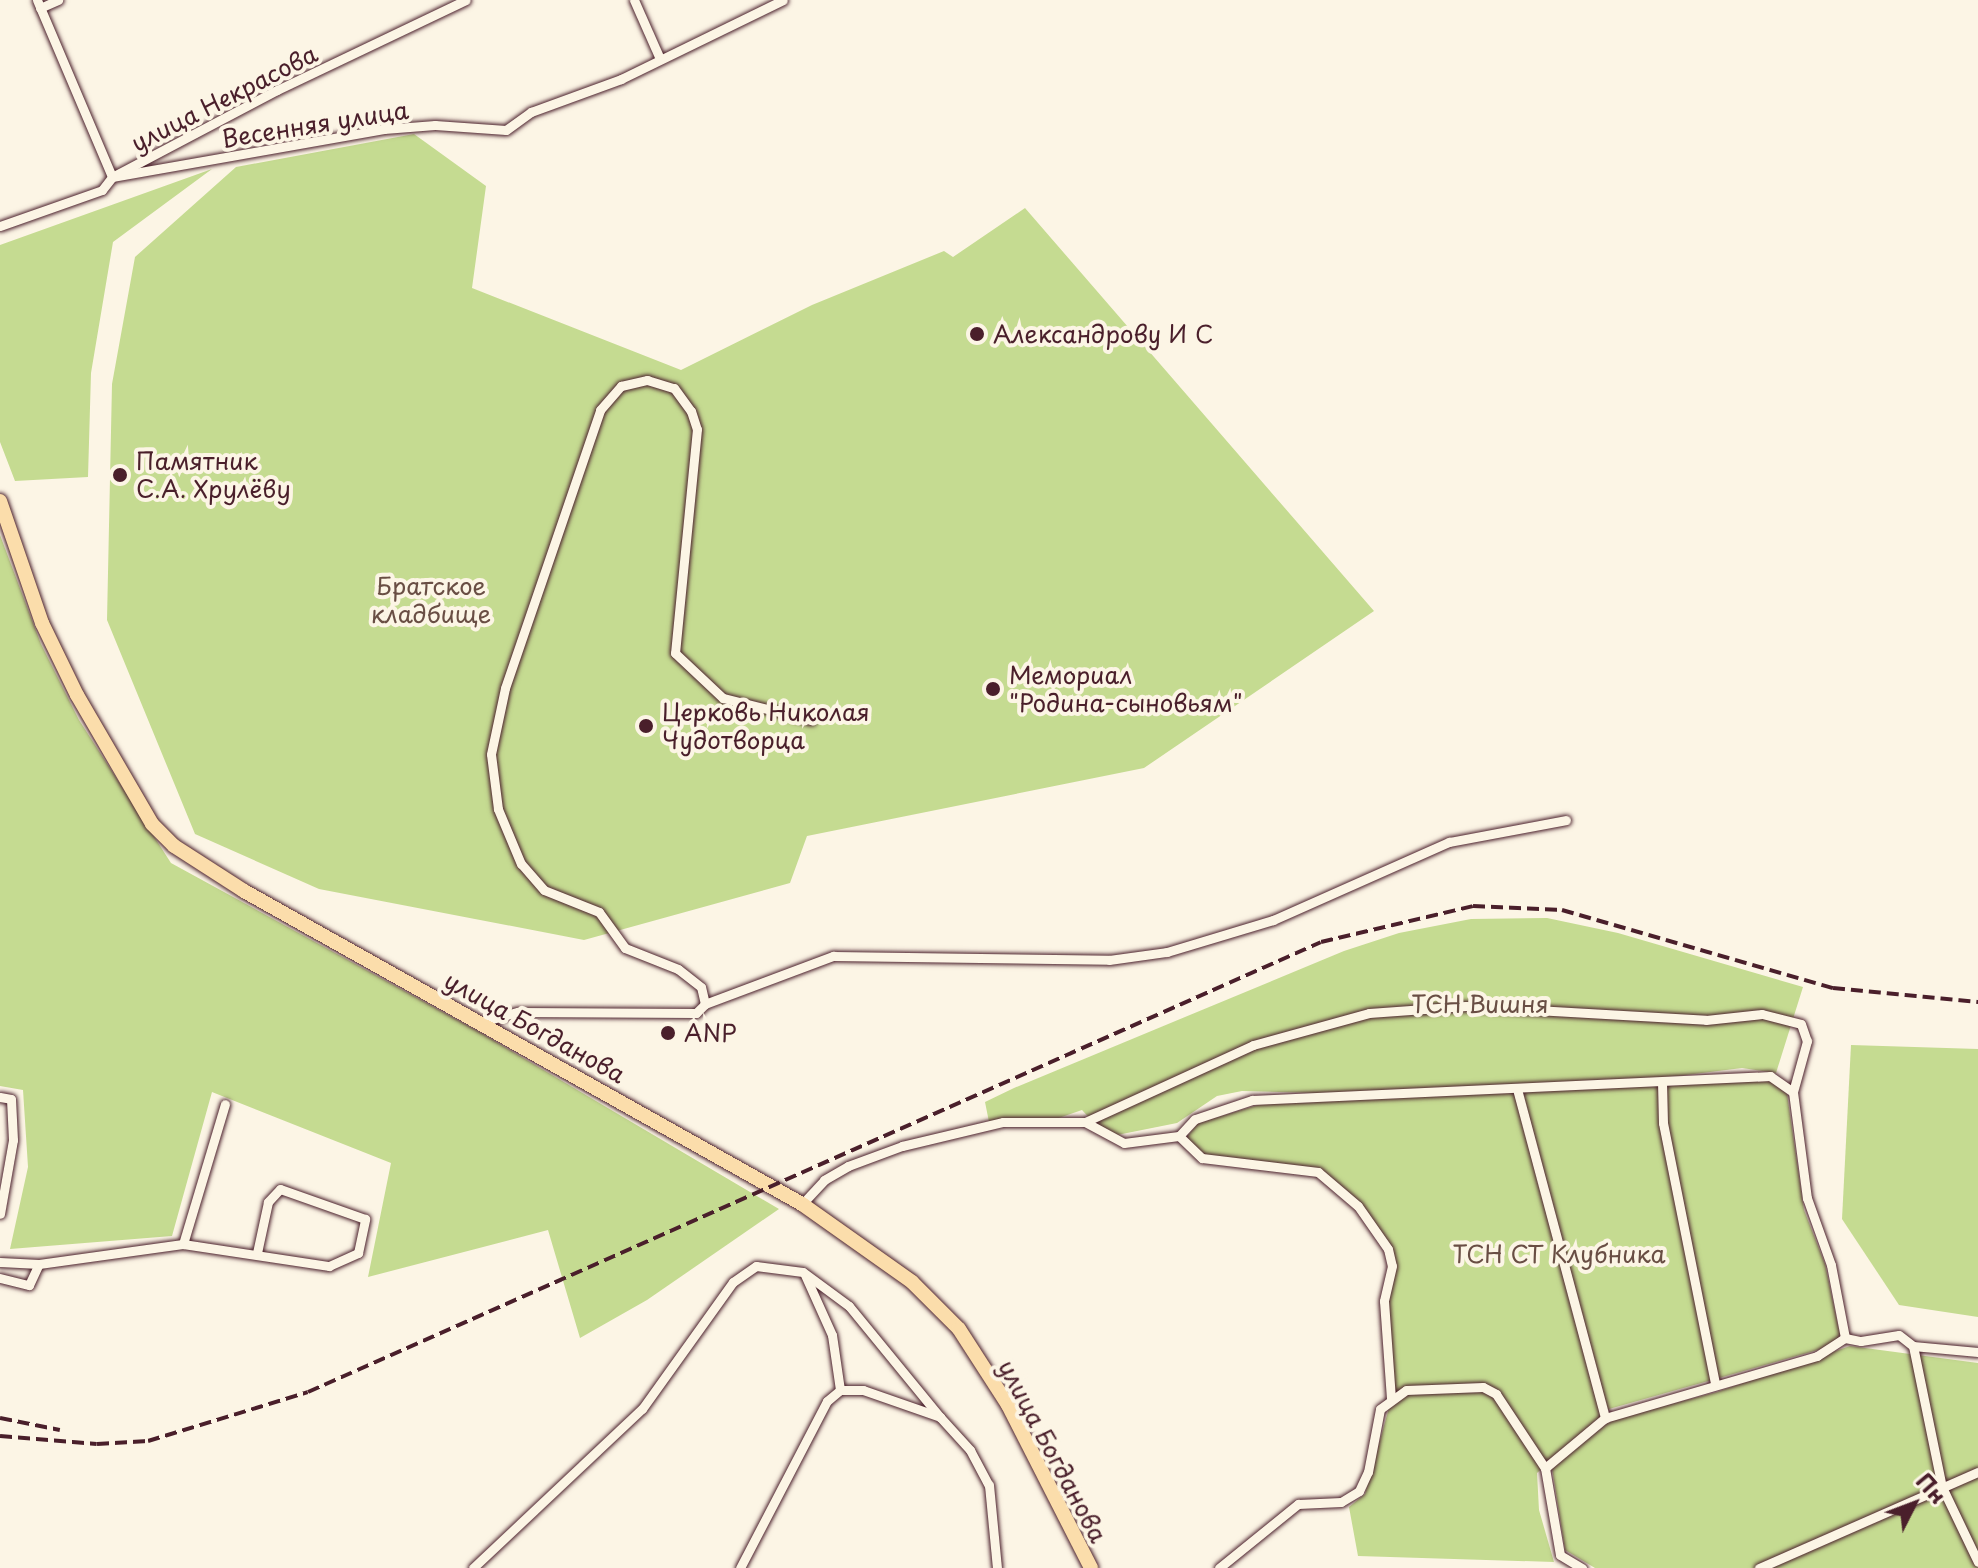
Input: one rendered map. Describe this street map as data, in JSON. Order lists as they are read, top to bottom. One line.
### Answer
{"streets":{"main road":["улица Богданова"],"street":["улица Некрасова","Весенняя улица"]},"crossings":[["улица Некрасова","Весенняя улица"]],"parks":["Братское кладбище","ТСН Вишня","ТСН СТ Клубника"],"places":["Александрову И С","Памятник С.А. Хрулёву","Мемориал \"Родина-сыновьям\"","Церковь Николая Чудотворца","ANP"],"north":"top right"}
